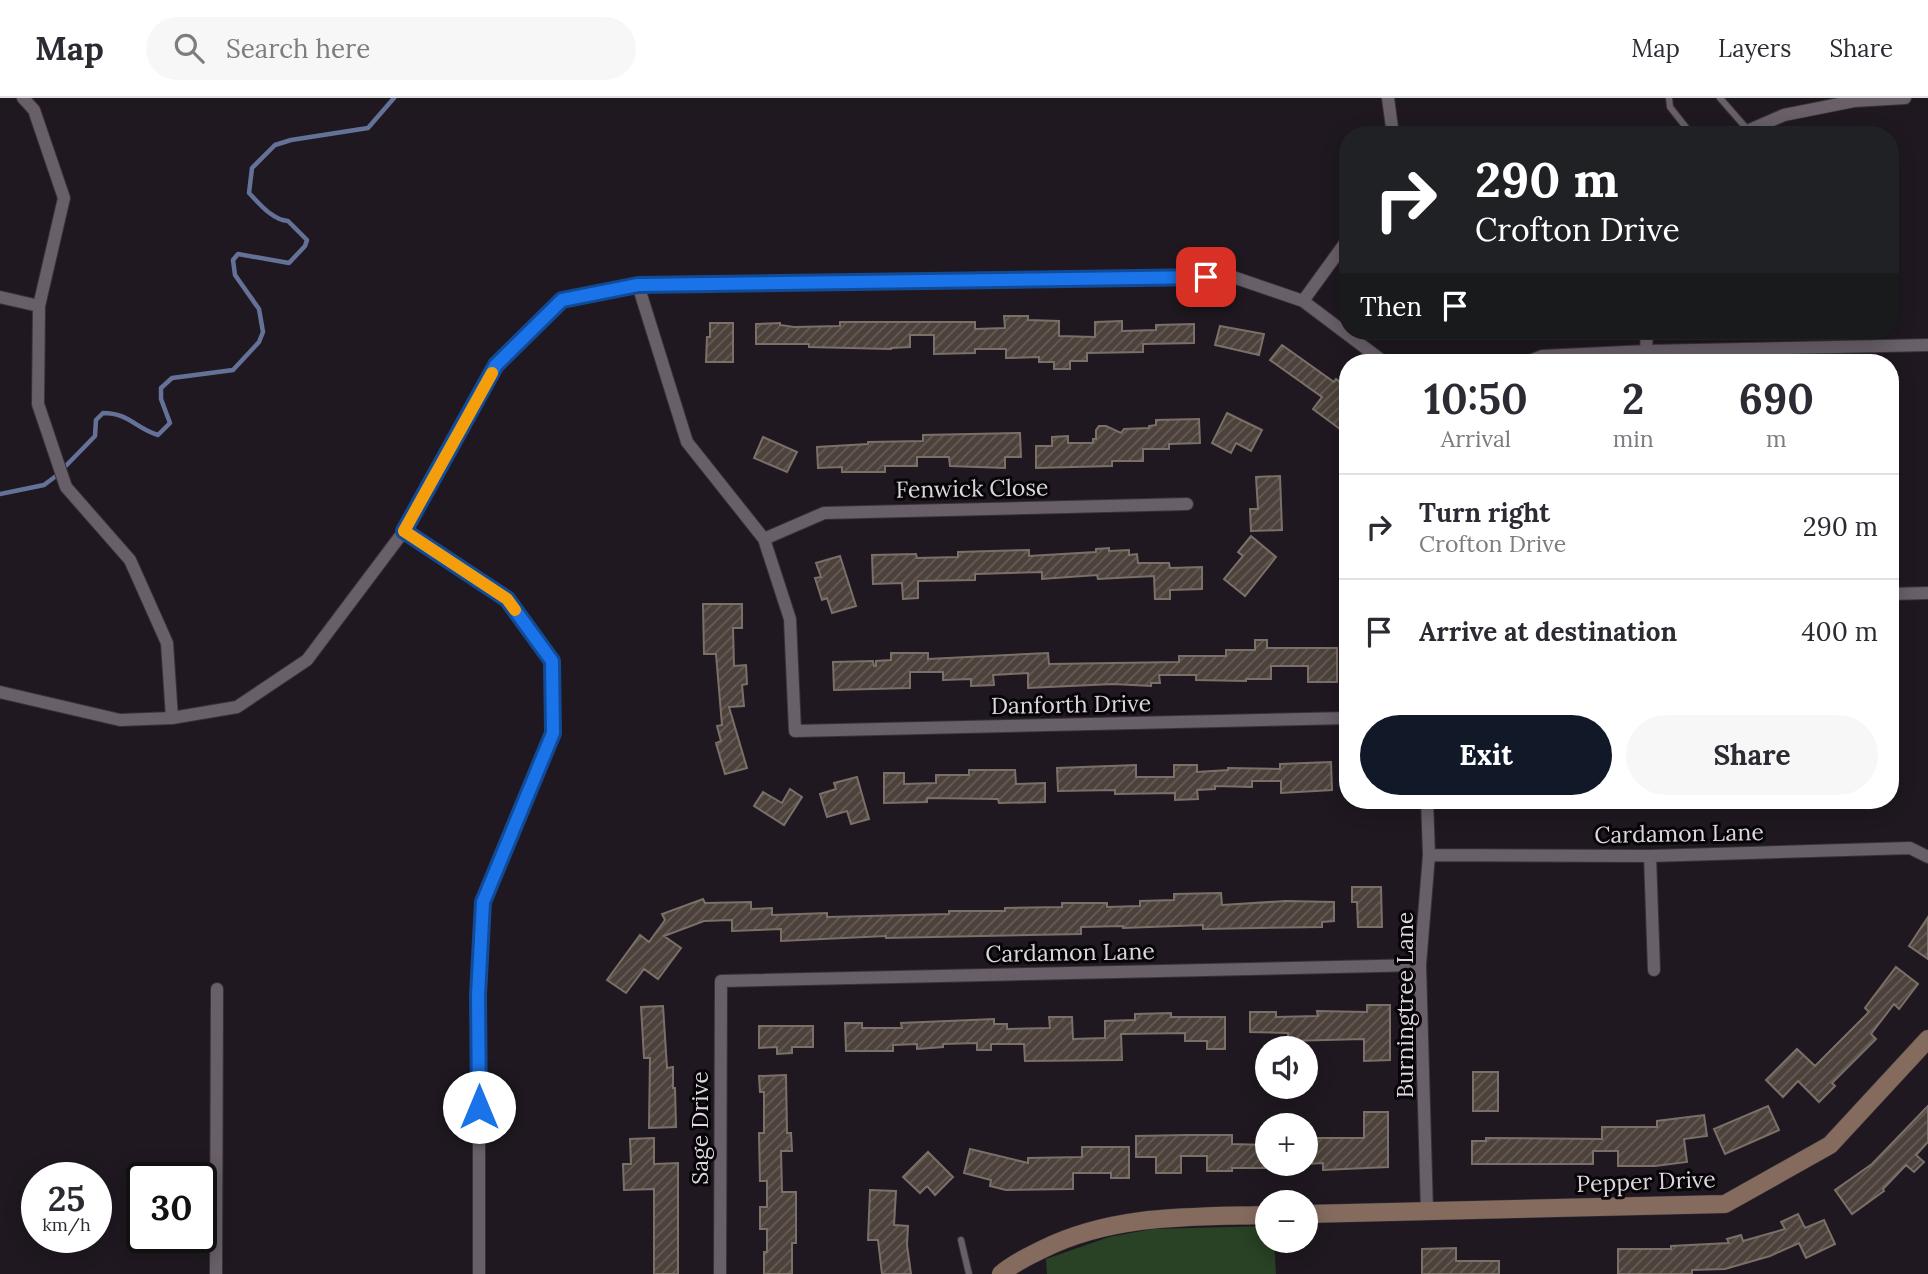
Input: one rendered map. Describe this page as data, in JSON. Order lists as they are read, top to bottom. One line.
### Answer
{"streets":{"street":["Fenwick Close","Danforth Drive","Cardamon Lane","Burningtree Lane","Sage Drive","Pepper Drive"]},"crossings":[["Fenwick Close","Danforth Drive"],["Cardamon Lane","Burningtree Lane"],["Cardamon Lane","Sage Drive"],["Burningtree Lane","Pepper Drive"]],"page":{"header":"Map","search":"Search here","nav":["Map","Layers","Share"],"turn":["290 m","Crofton Drive"],"then":"Then","eta":["10:50","Arrival","2","min","690","m"],"list":[{"name":"Turn right","note":"Crofton Drive","value":"290 m"},{"name":"Arrive at destination","value":"400 m"}],"buttons":["Exit","Share"],"map_buttons":["+","−"],"speed":"25 km/h","limit":"30"}}
